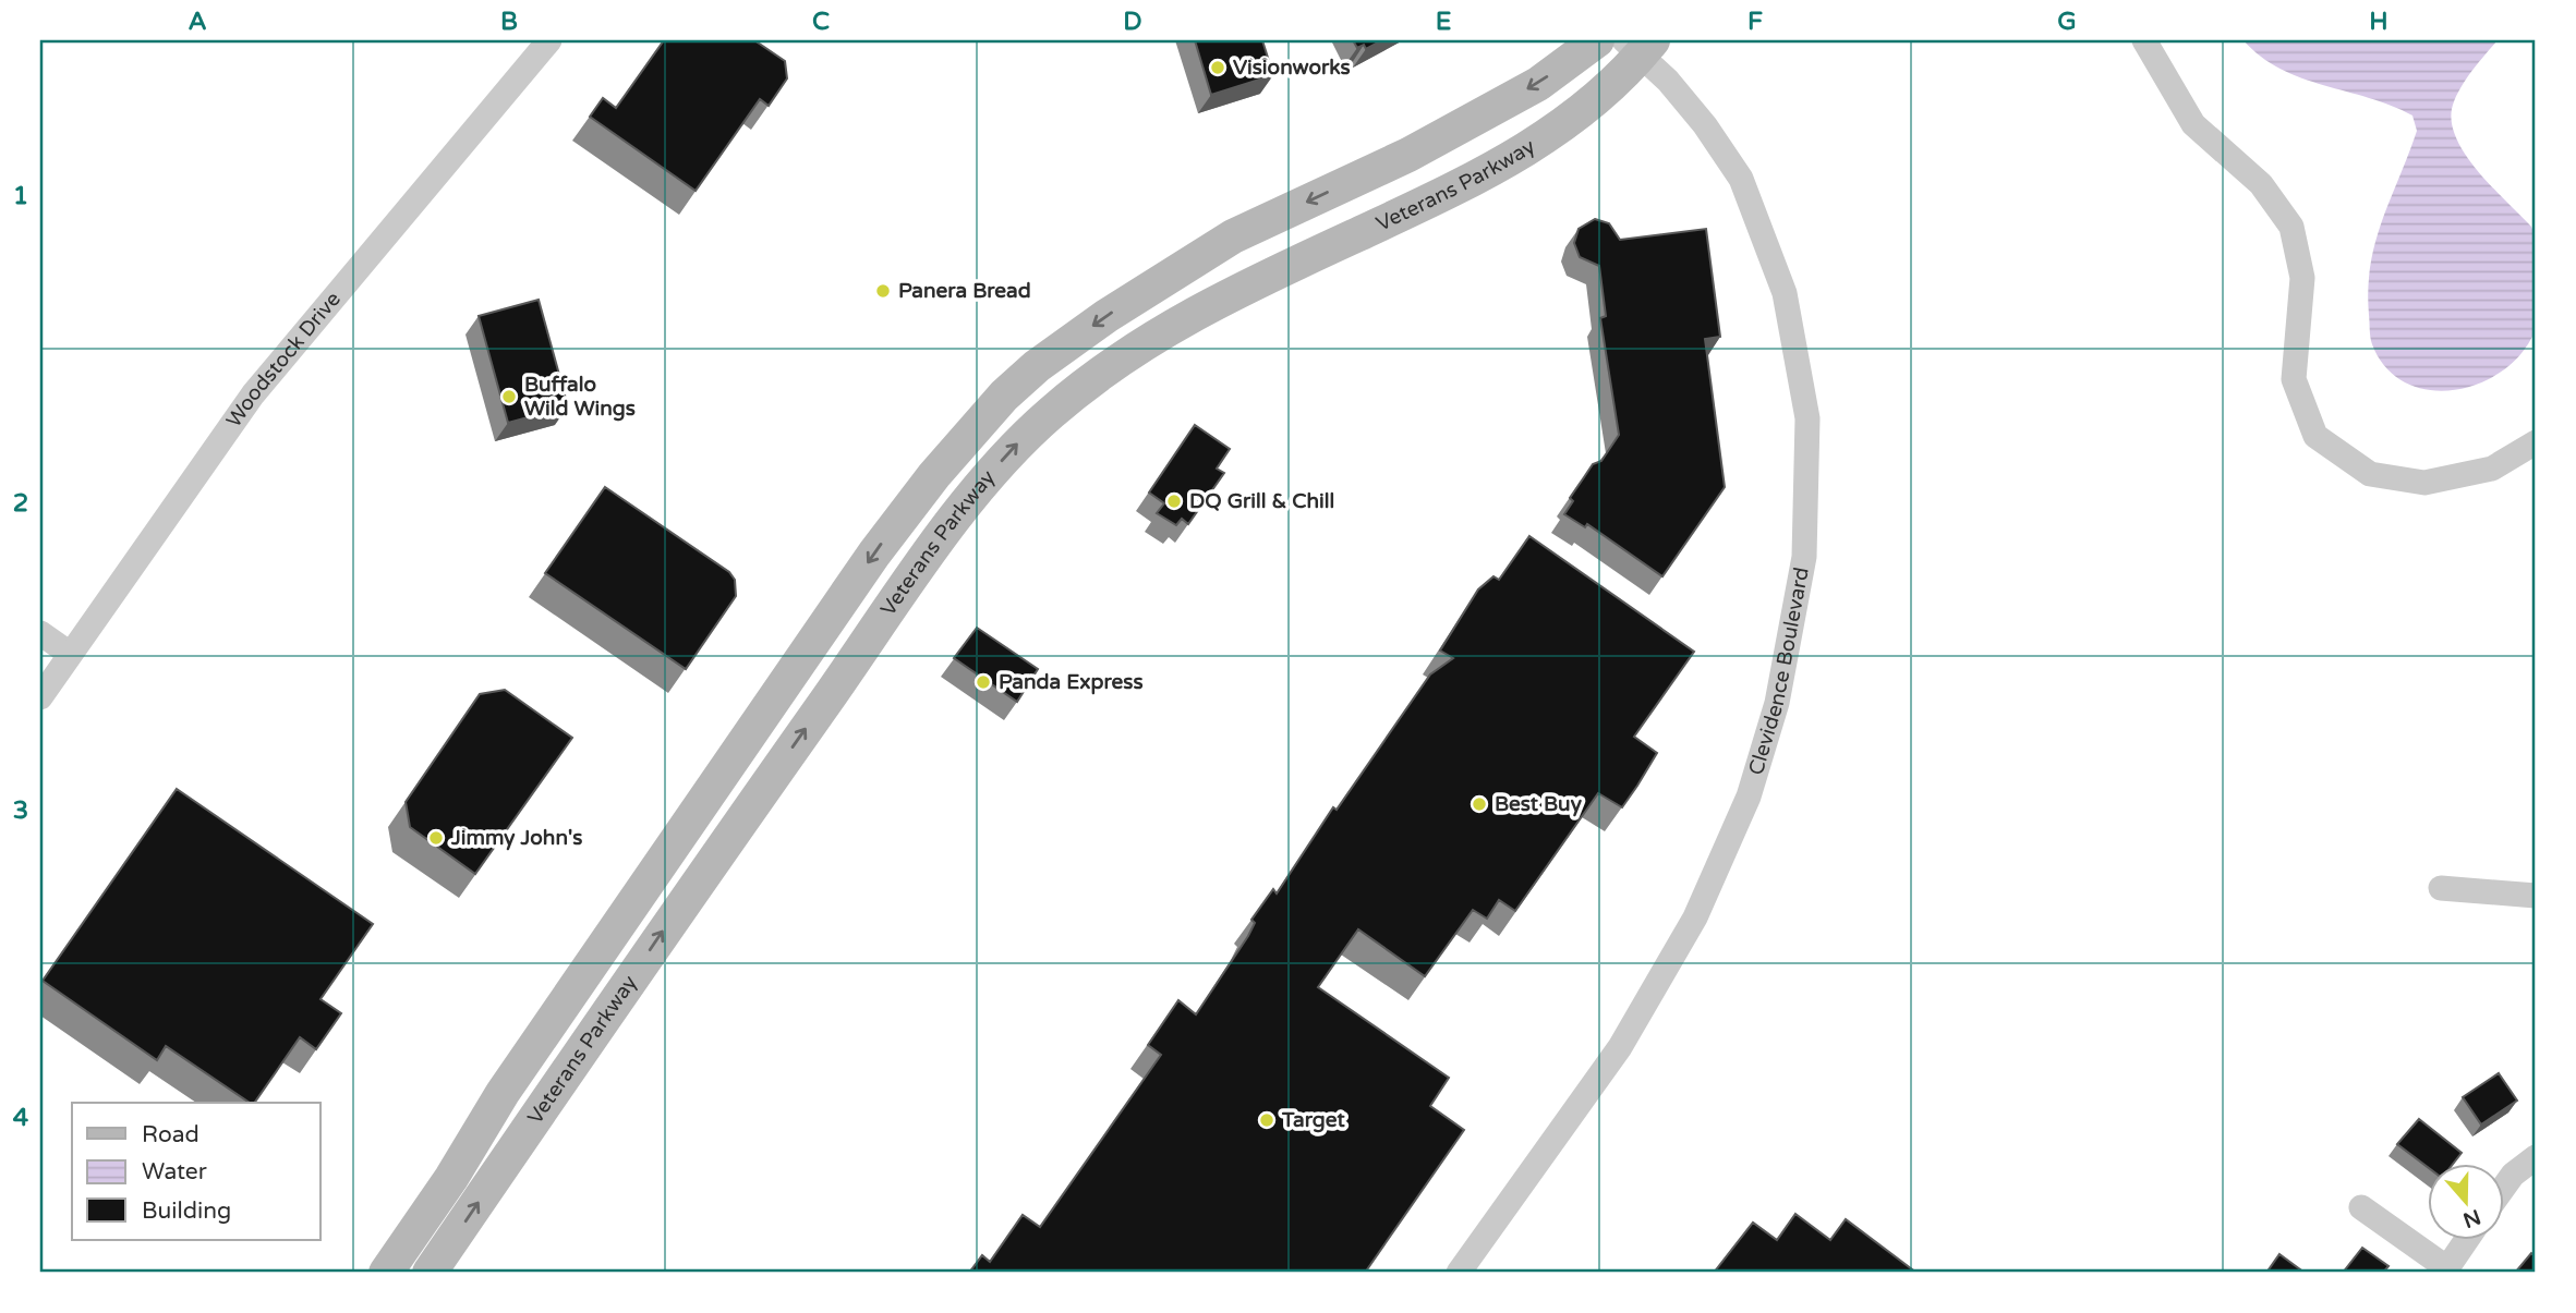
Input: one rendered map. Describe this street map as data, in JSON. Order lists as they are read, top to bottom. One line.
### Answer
{"streets":{"main road":["Veterans Parkway"],"street":["Woodstock Drive","Clevidence Boulevard"]},"crossings":[["Veterans Parkway","Clevidence Boulevard"]],"places":["Visionworks","Panera Bread","Buffalo Wild Wings","DQ Grill & Chill","Panda Express","Best Buy","Jimmy John's","Target"],"legend":["Road","Water","Building"],"north":"bottom","grid":{"columns":["A","B","C","D","E","F","G","H"],"rows":["1","2","3","4"]}}
